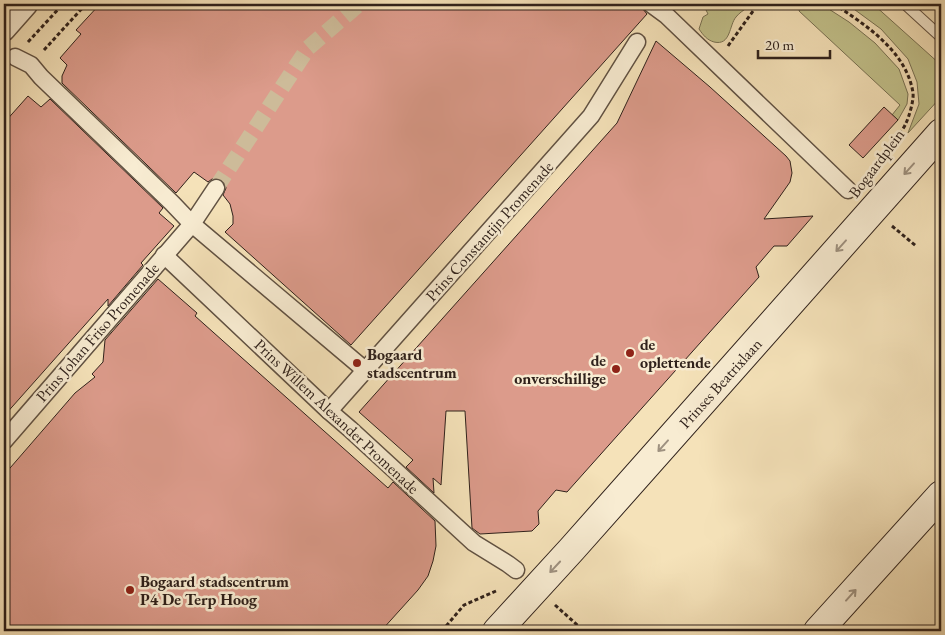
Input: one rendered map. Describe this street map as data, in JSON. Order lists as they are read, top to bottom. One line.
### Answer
{"streets":{"main road":["Prinses Beatrixlaan"],"street":["Bogaardplein","Prins Constantijn Promenade","Prins Johan Friso Promenade","Prins Willem Alexander Promenade"]},"crossings":[["Prins Constantijn Promenade","Prins Willem Alexander Promenade"],["Prins Johan Friso Promenade","Prins Willem Alexander Promenade"]],"one_way":["Prinses Beatrixlaan"],"places":["de oplettende","Bogaard stadscentrum","de onverschillige","Bogaard stadscentrum P4 De Terp Hoog"],"scale_bar":"20 m"}
